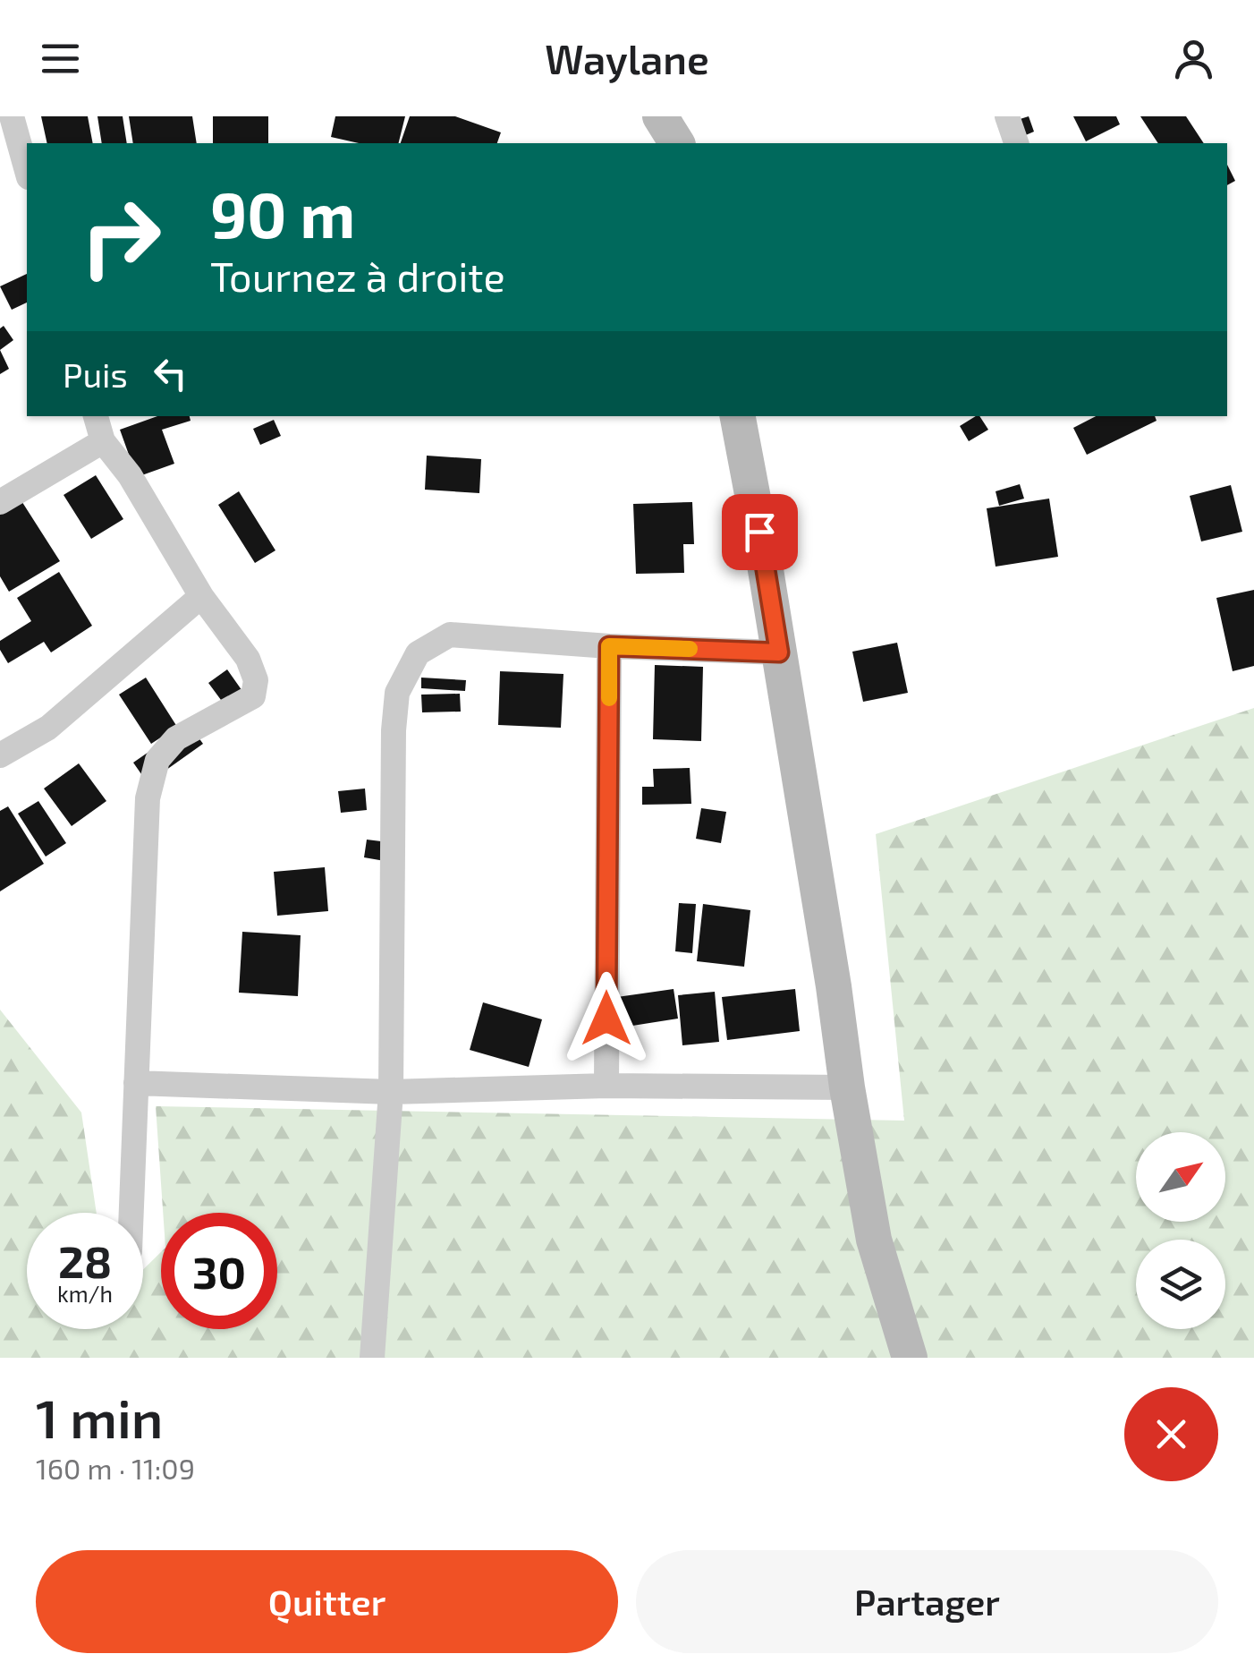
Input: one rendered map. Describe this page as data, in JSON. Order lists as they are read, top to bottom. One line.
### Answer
{"north":"top right","page":{"header":"Waylane","turn":["90 m","Tournez à droite"],"then":"Puis","speed":"28 km/h","limit":"30","heading":["1 min","160 m · 11:09"],"buttons":["Quitter","Partager"]}}
